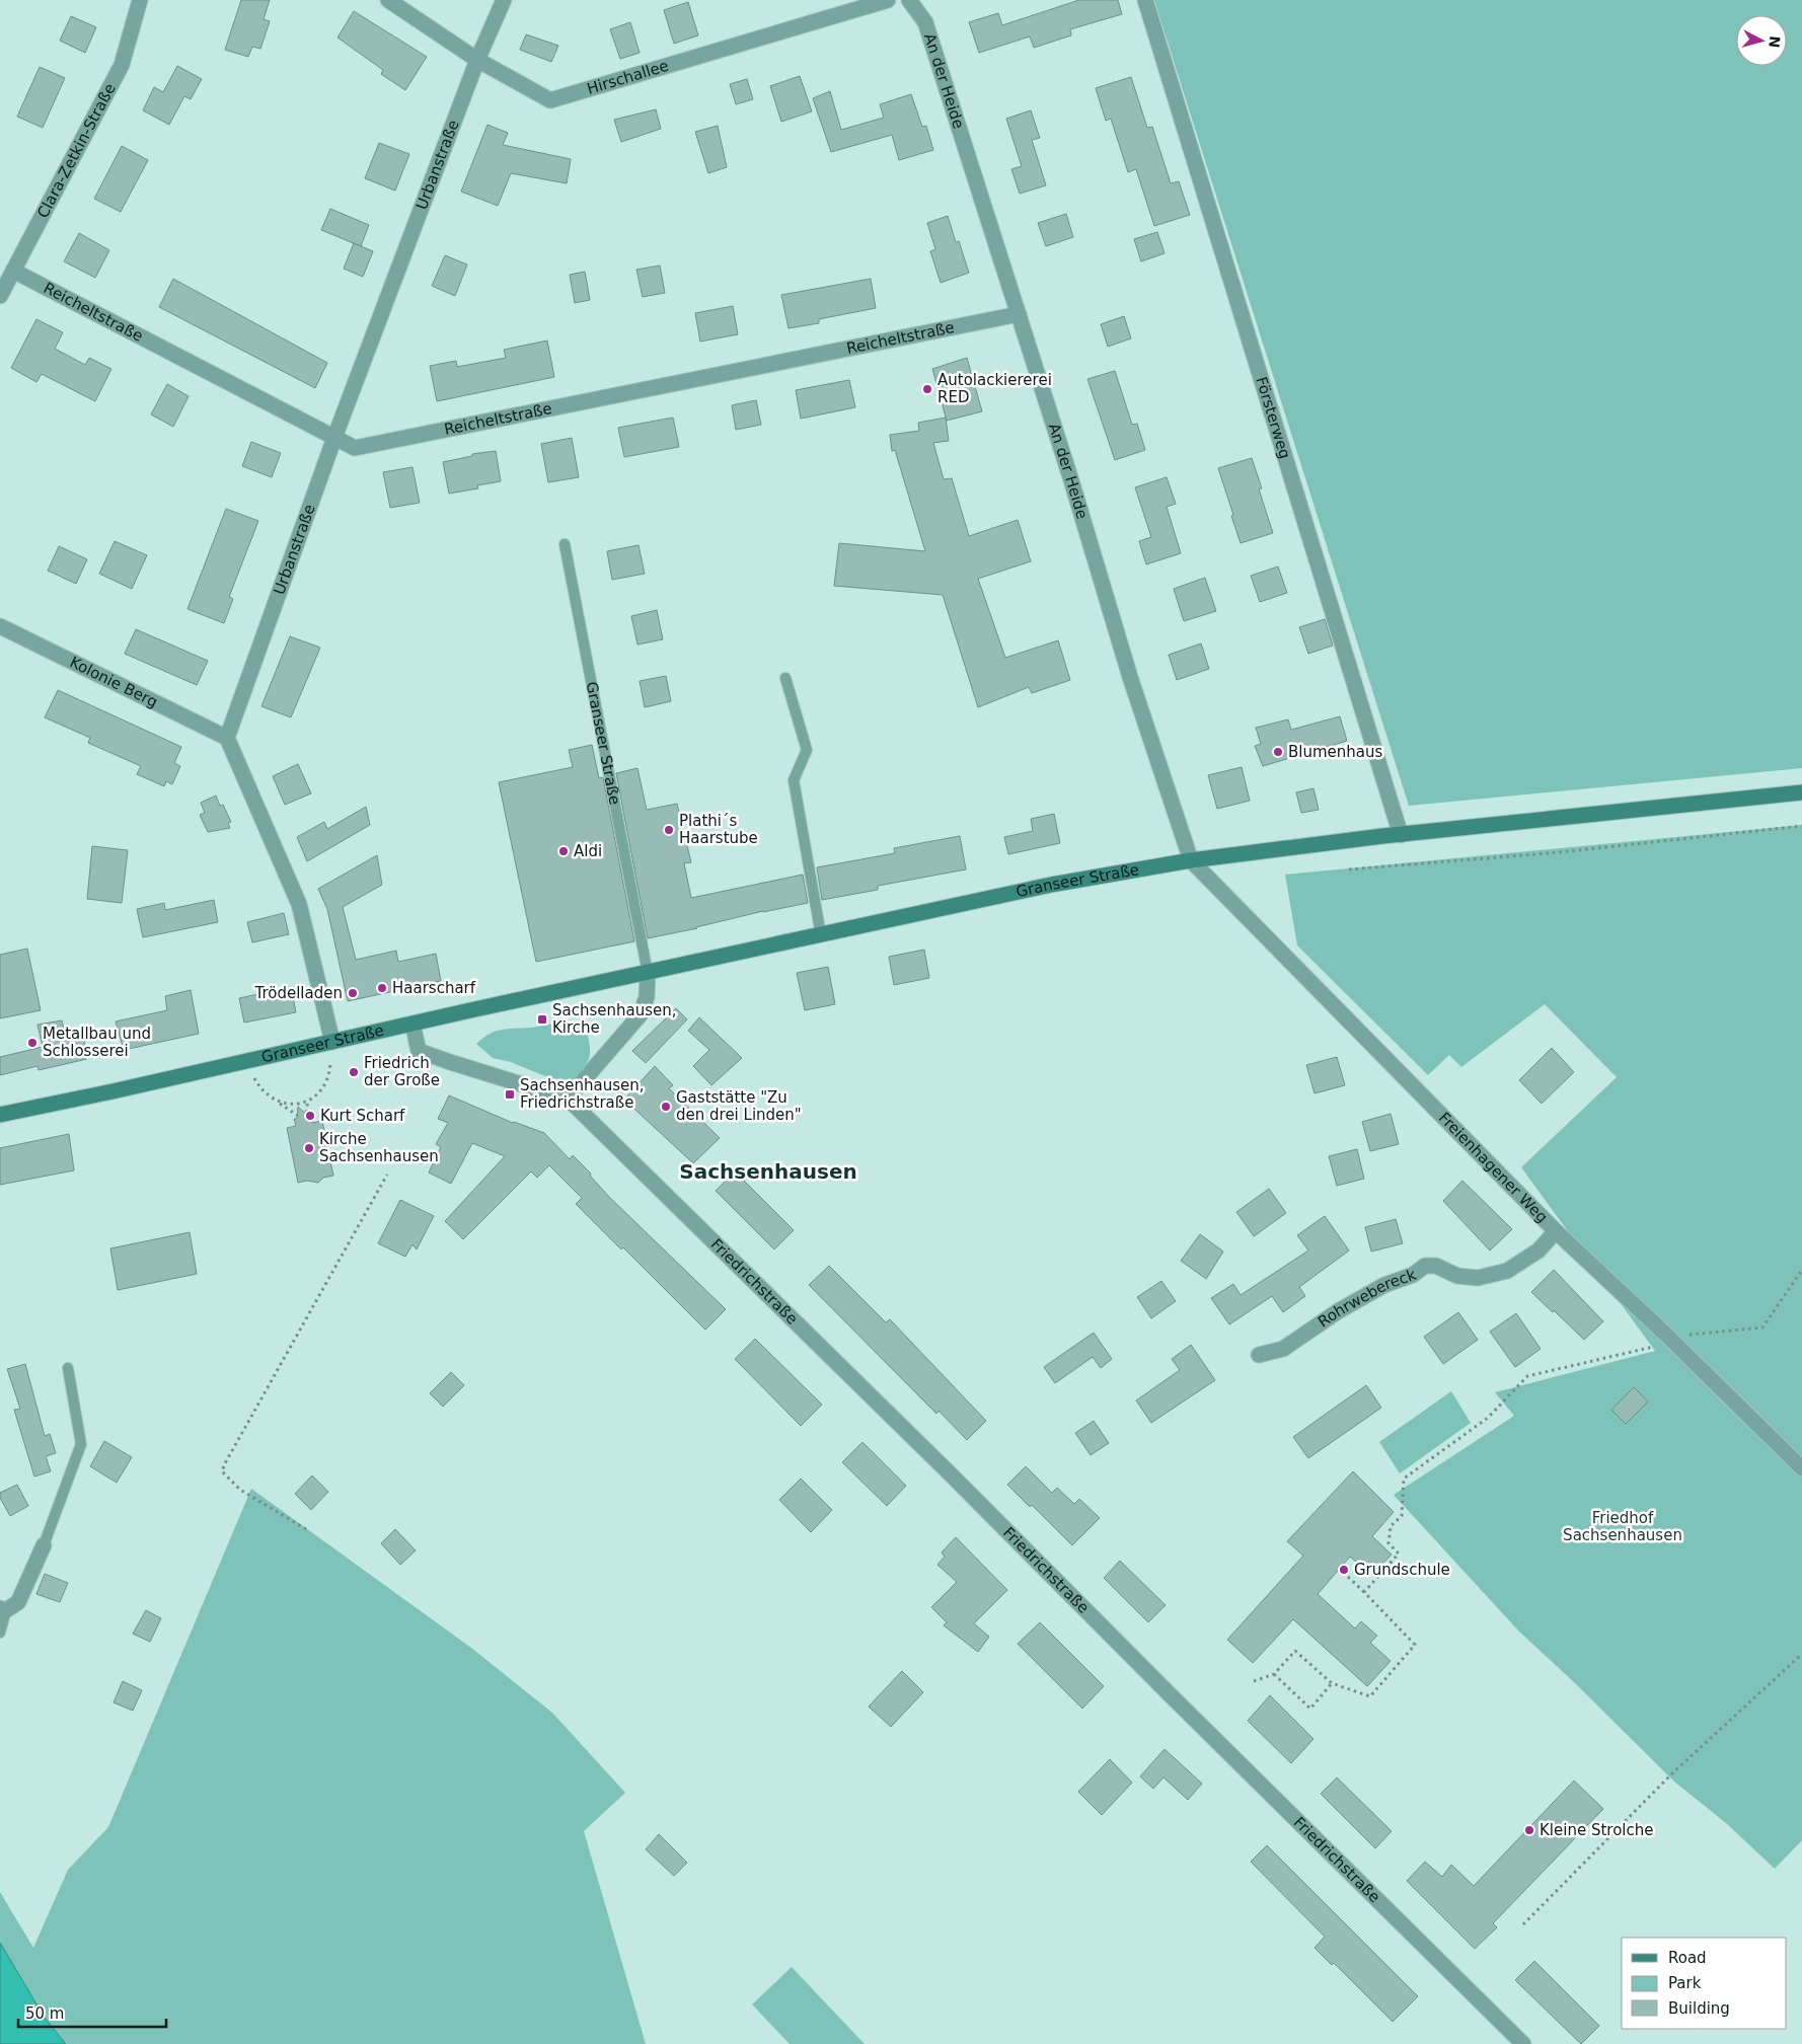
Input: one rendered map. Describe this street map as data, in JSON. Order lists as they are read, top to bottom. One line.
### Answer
{"streets":{"main road":["Granseer Straße"],"street":["Hirschallee","An der Heide","Clara-Zetkin-Straße","Urbanstraße","Reicheltstraße","Försterweg","Kolonie Berg","Freienhagener Weg","Friedrichstraße","Rohrwebereck"]},"crossings":[["Hirschallee","Urbanstraße"],["An der Heide","Reicheltstraße"],["An der Heide","Granseer Straße"],["An der Heide","Freienhagener Weg"],["Clara-Zetkin-Straße","Reicheltstraße"],["Urbanstraße","Reicheltstraße"],["Urbanstraße","Kolonie Berg"],["Försterweg","Granseer Straße"],["Granseer Straße","Freienhagener Weg"],["Granseer Straße","Friedrichstraße"],["Freienhagener Weg","Rohrwebereck"]],"districts":["Sachsenhausen"],"parks":["Friedhof Sachsenhausen"],"places":{"other":["Autolackiererei RED","Blumenhaus","Plathi´s Haarstube","Aldi","Haarscharf","Trödelladen","Metallbau und Schlosserei","Friedrich der Große","Gaststätte \"Zu den drei Linden\"","Kurt Scharf","Kirche Sachsenhausen","Grundschule","Kleine Strolche"],"transit":["Sachsenhausen, Kirche","Sachsenhausen, Friedrichstraße"]},"legend":["Road","Park","Building"],"scale_bar":"50 m","north":"right"}
